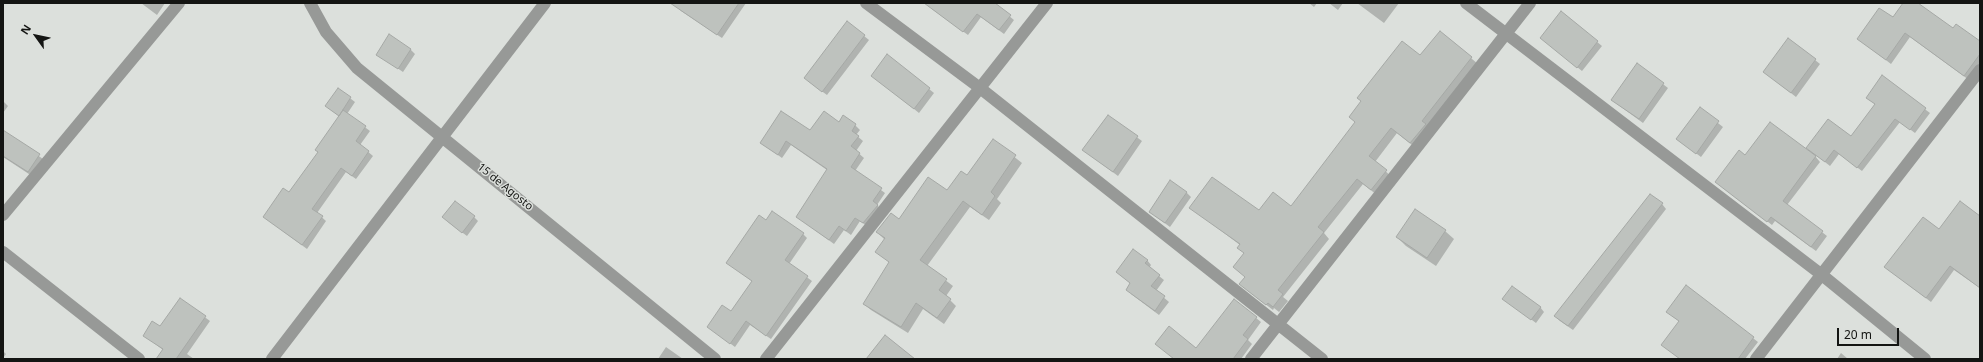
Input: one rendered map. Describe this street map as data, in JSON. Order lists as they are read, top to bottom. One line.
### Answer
{"streets":{"street":["15 de Agosto"]},"scale_bar":"20 m","north":"top left"}
